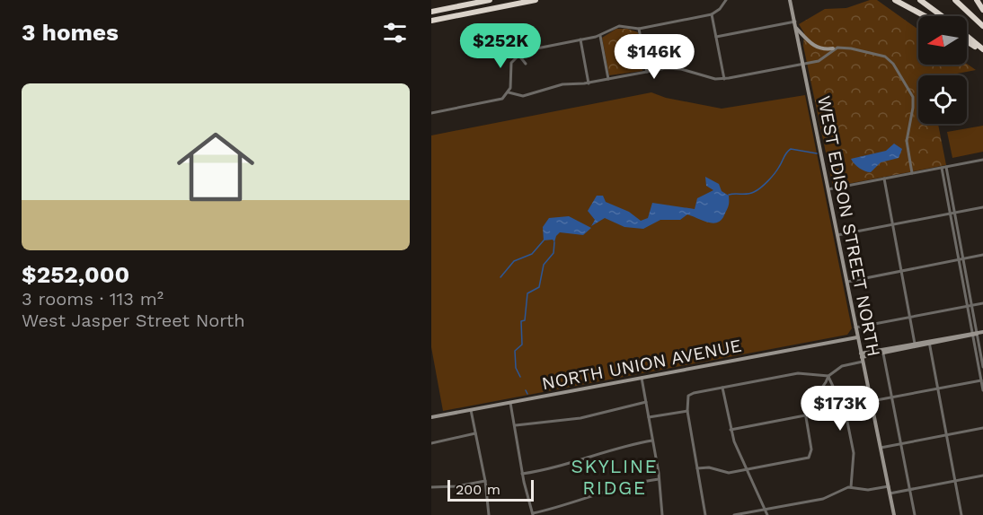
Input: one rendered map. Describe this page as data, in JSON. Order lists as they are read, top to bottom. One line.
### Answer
{"streets":{"main road":["WEST EDISON STREET NORTH","NORTH UNION AVENUE"]},"crossings":[["WEST EDISON STREET NORTH","NORTH UNION AVENUE"]],"districts":["SKYLINE RIDGE"],"scale_bar":"200 m","north":"left","page":{"heading":"3 homes","price":["$252K","$146K","$173K"],"list":[{"name":"$252,000","note":"3 rooms · 113 m² · West Jasper Street North"}],"scale":"200 m"}}
